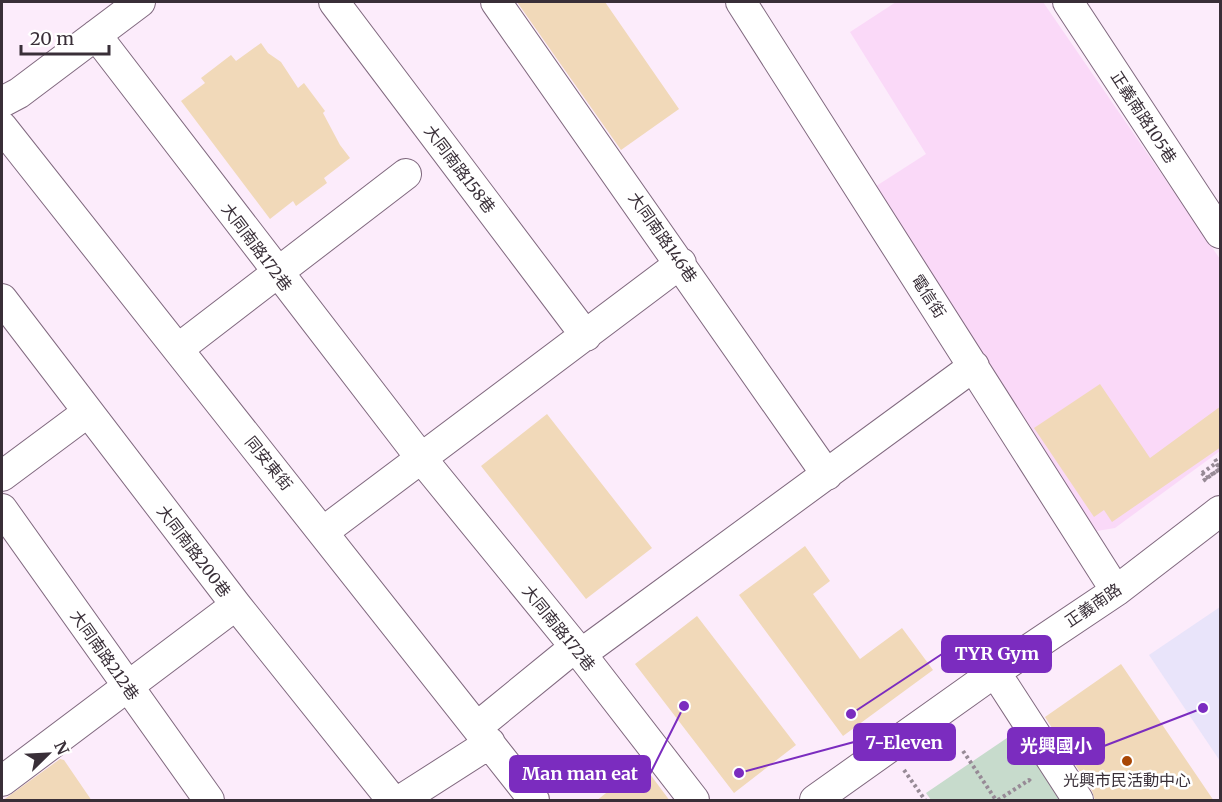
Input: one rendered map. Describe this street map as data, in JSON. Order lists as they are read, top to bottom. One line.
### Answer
{"streets":{"street":["正義南路105巷","大同南路158巷","大同南路146巷","大同南路172巷","電信街","同安東街","大同南路200巷","正義南路","大同南路212巷"]},"crossings":[["電信街","正義南路"]],"places":["Man man eat","光興國小","TYR Gym","光興市民活動中心","7-Eleven"],"scale_bar":"20 m","north":"top right"}
